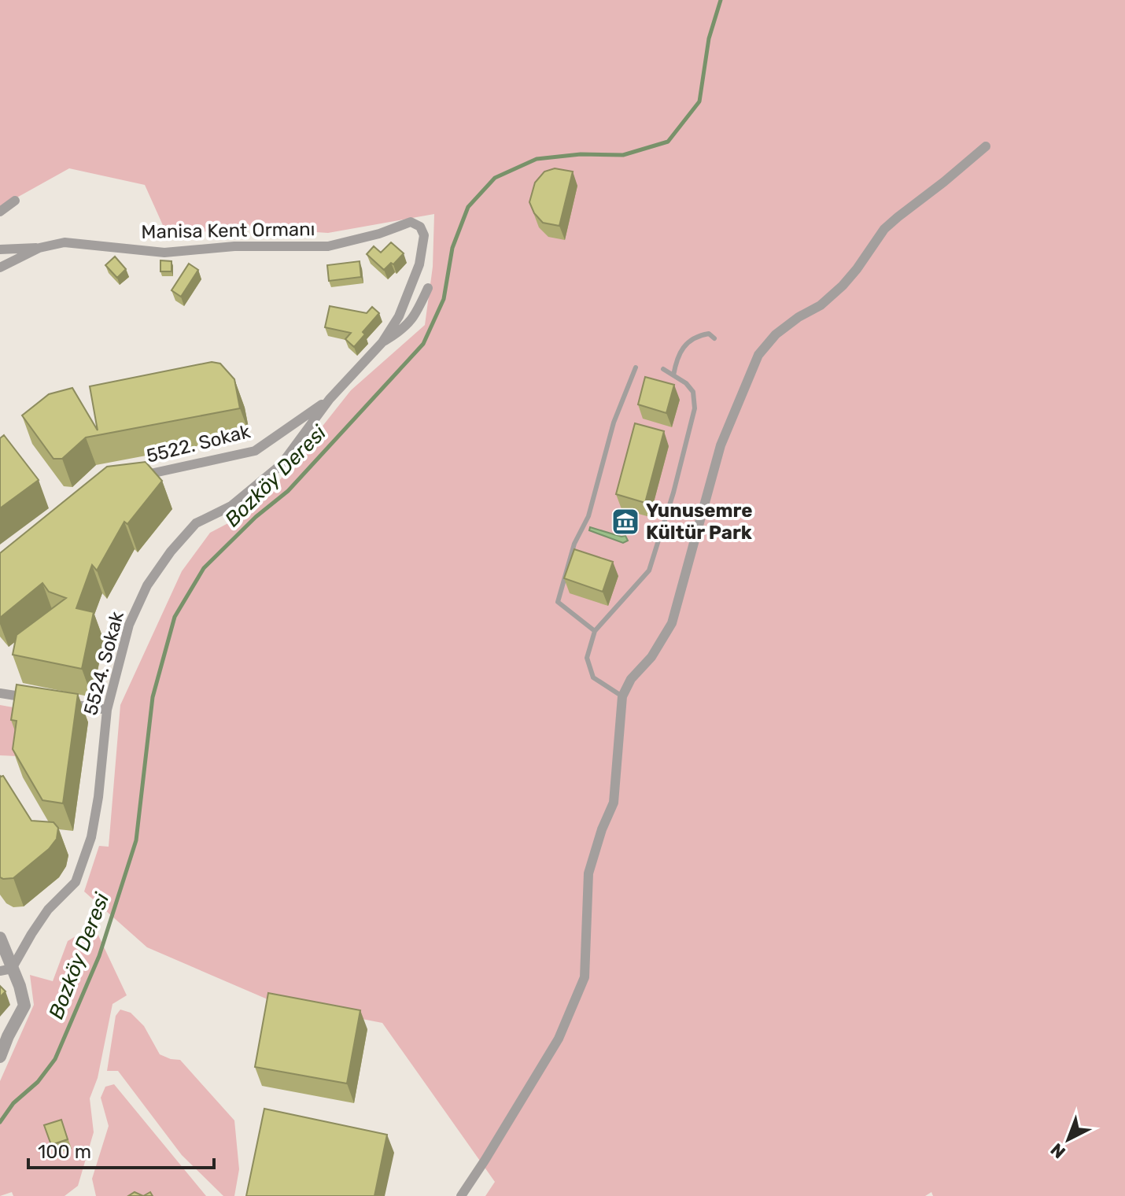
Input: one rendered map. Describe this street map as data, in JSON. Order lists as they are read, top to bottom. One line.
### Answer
{"streets":{"street":["Manisa Kent Ormanı","5522. Sokak","5524. Sokak"]},"crossings":[["Manisa Kent Ormanı","5524. Sokak"],["5522. Sokak","5524. Sokak"]],"water":["Bozköy Deresi"],"places":{"museum":["Yunusemre Kültür Park"]},"scale_bar":"100 m","north":"bottom left"}
